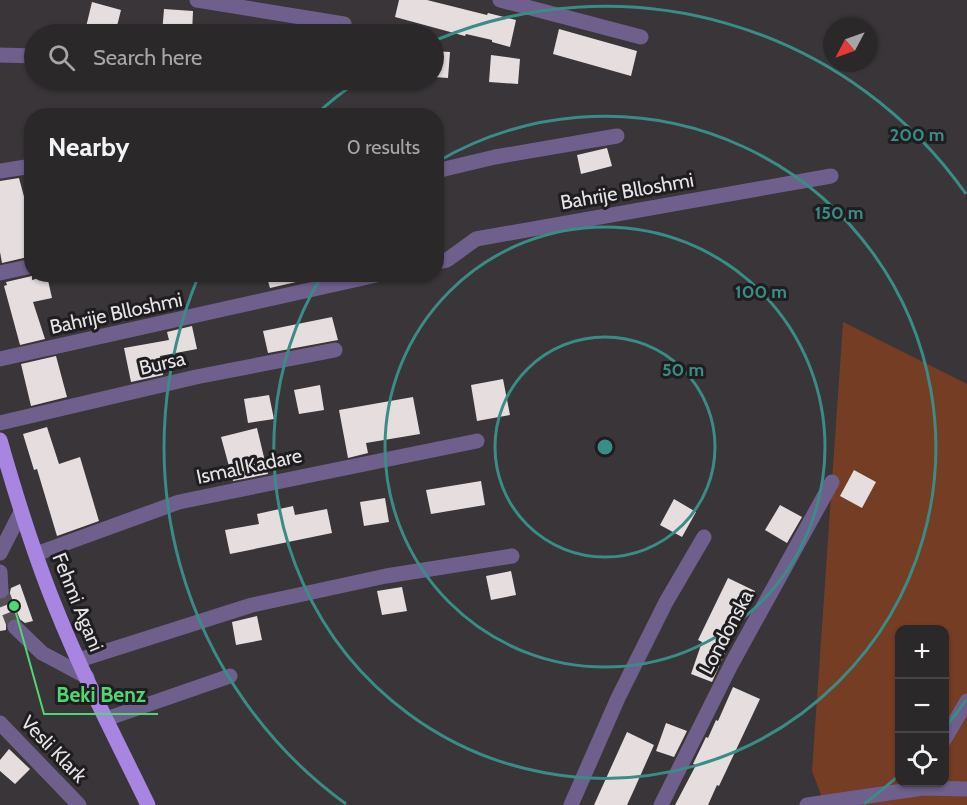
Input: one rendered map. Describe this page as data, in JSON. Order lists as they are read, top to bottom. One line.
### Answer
{"streets":{"main road":["Fehmi Agani"],"street":["Bahrije Blloshmi","Bursa","Ismal Kadare","Londonska","Vesli Klark"]},"crossings":[["Ismal Kadare","Fehmi Agani"]],"places":["Beki Benz"],"north":"bottom left","page":{"search":"Search here","heading":["Nearby","0 results"],"map_buttons":["+","−"]},"rings":["200 m","150 m","100 m","50 m"]}
